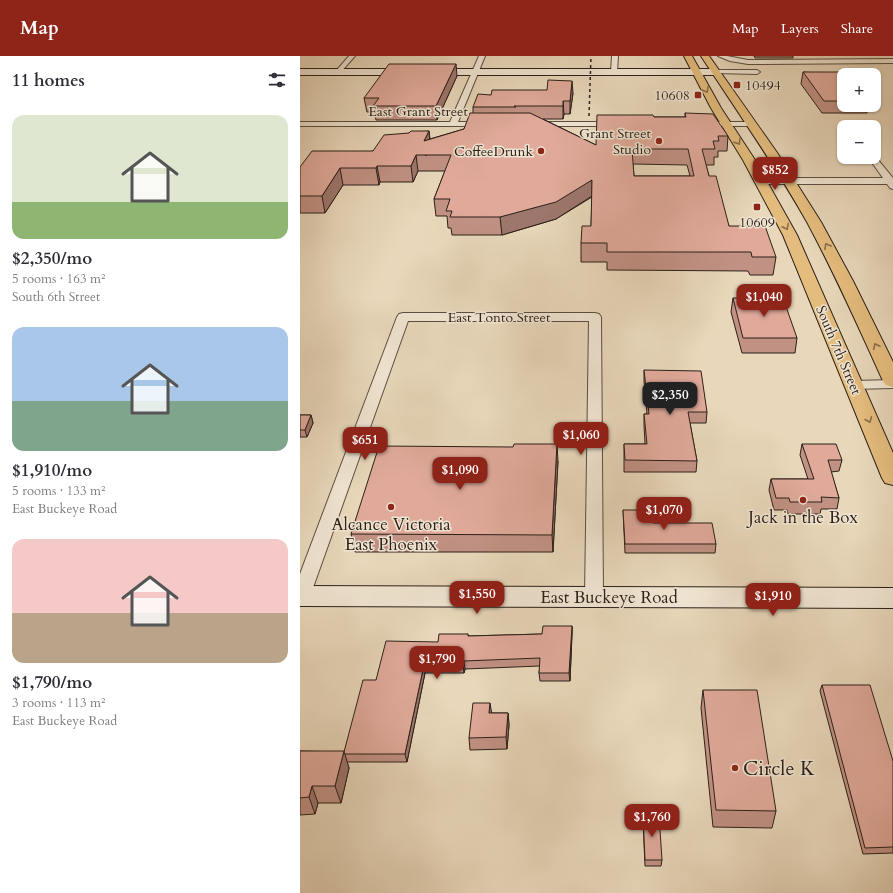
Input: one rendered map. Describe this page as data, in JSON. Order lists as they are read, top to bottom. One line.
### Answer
{"streets":{"main road":["South 7th Street","East Buckeye Road"],"street":["East Grant Street","East Tonto Street"]},"crossings":[["East Tonto Street","East Buckeye Road"]],"places":{"transit":["10494","10608","10609"],"other":["Grant Street Studio","CoffeeDrunk","Jack in the Box","Alcance Victoria East Phoenix","Circle K"]},"page":{"header":"Map","nav":["Map","Layers","Share"],"heading":"11 homes","map_buttons":["+","−"],"list":[{"name":"$2,350/mo","note":"5 rooms · 163 m² · South 6th Street"},{"name":"$1,910/mo","note":"5 rooms · 133 m² · East Buckeye Road"},{"name":"$1,790/mo","note":"3 rooms · 113 m² · East Buckeye Road"}],"price":["$852","$1,040","$2,350","$1,060","$651","$1,090","$1,070","$1,550","$1,910","$1,790","$1,760"]}}
